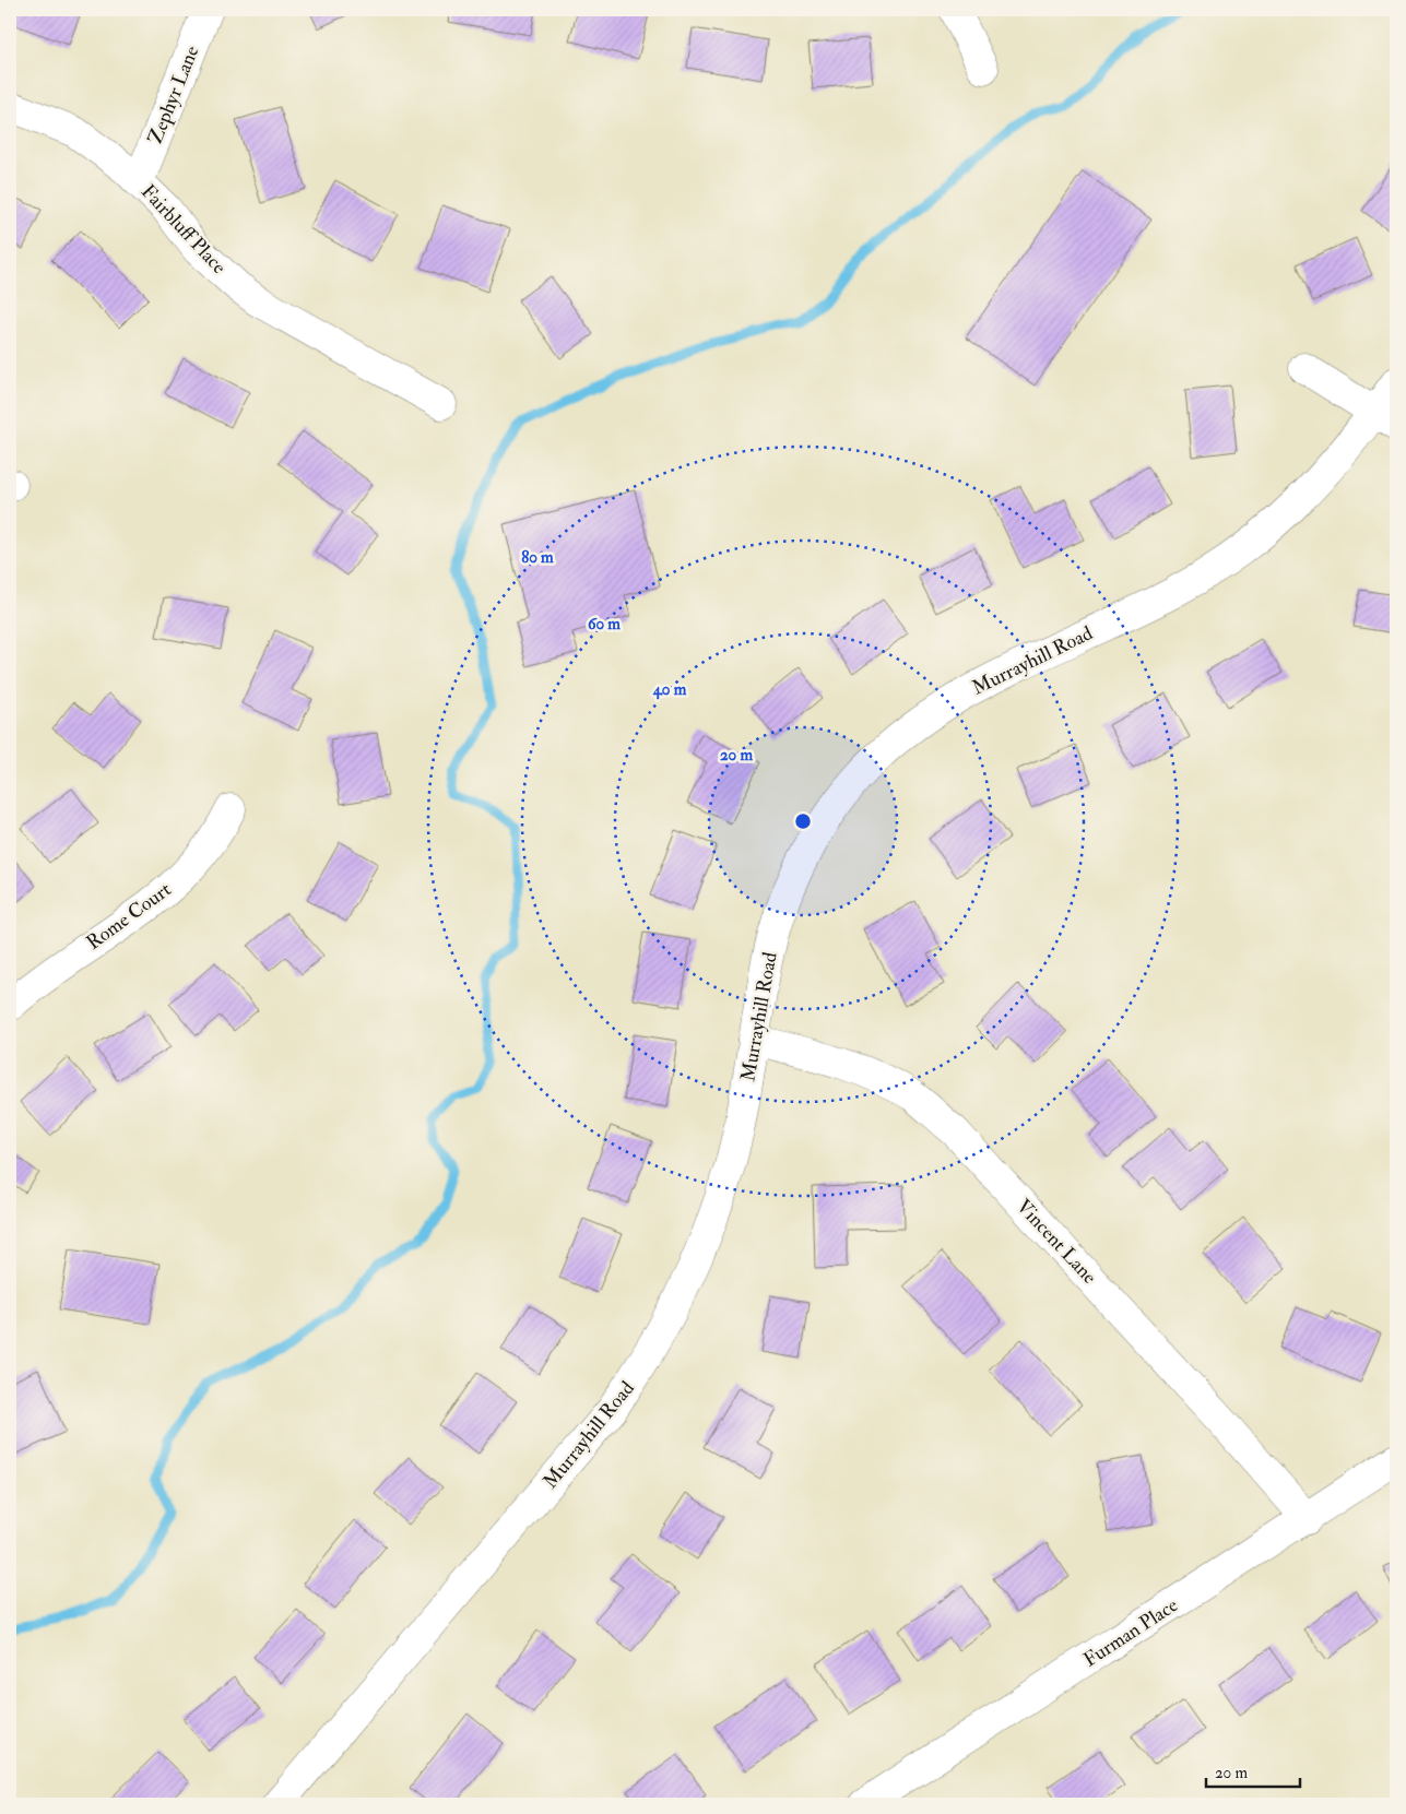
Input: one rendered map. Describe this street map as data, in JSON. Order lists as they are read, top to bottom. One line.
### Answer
{"streets":{"street":["Zephyr Lane","Fairbluff Place","Murrayhill Road","Rome Court","Vincent Lane","Furman Place"]},"crossings":[["Zephyr Lane","Fairbluff Place"],["Murrayhill Road","Vincent Lane"],["Vincent Lane","Furman Place"]],"scale_bar":"20 m","rings":["80 m","60 m","40 m","20 m"]}
